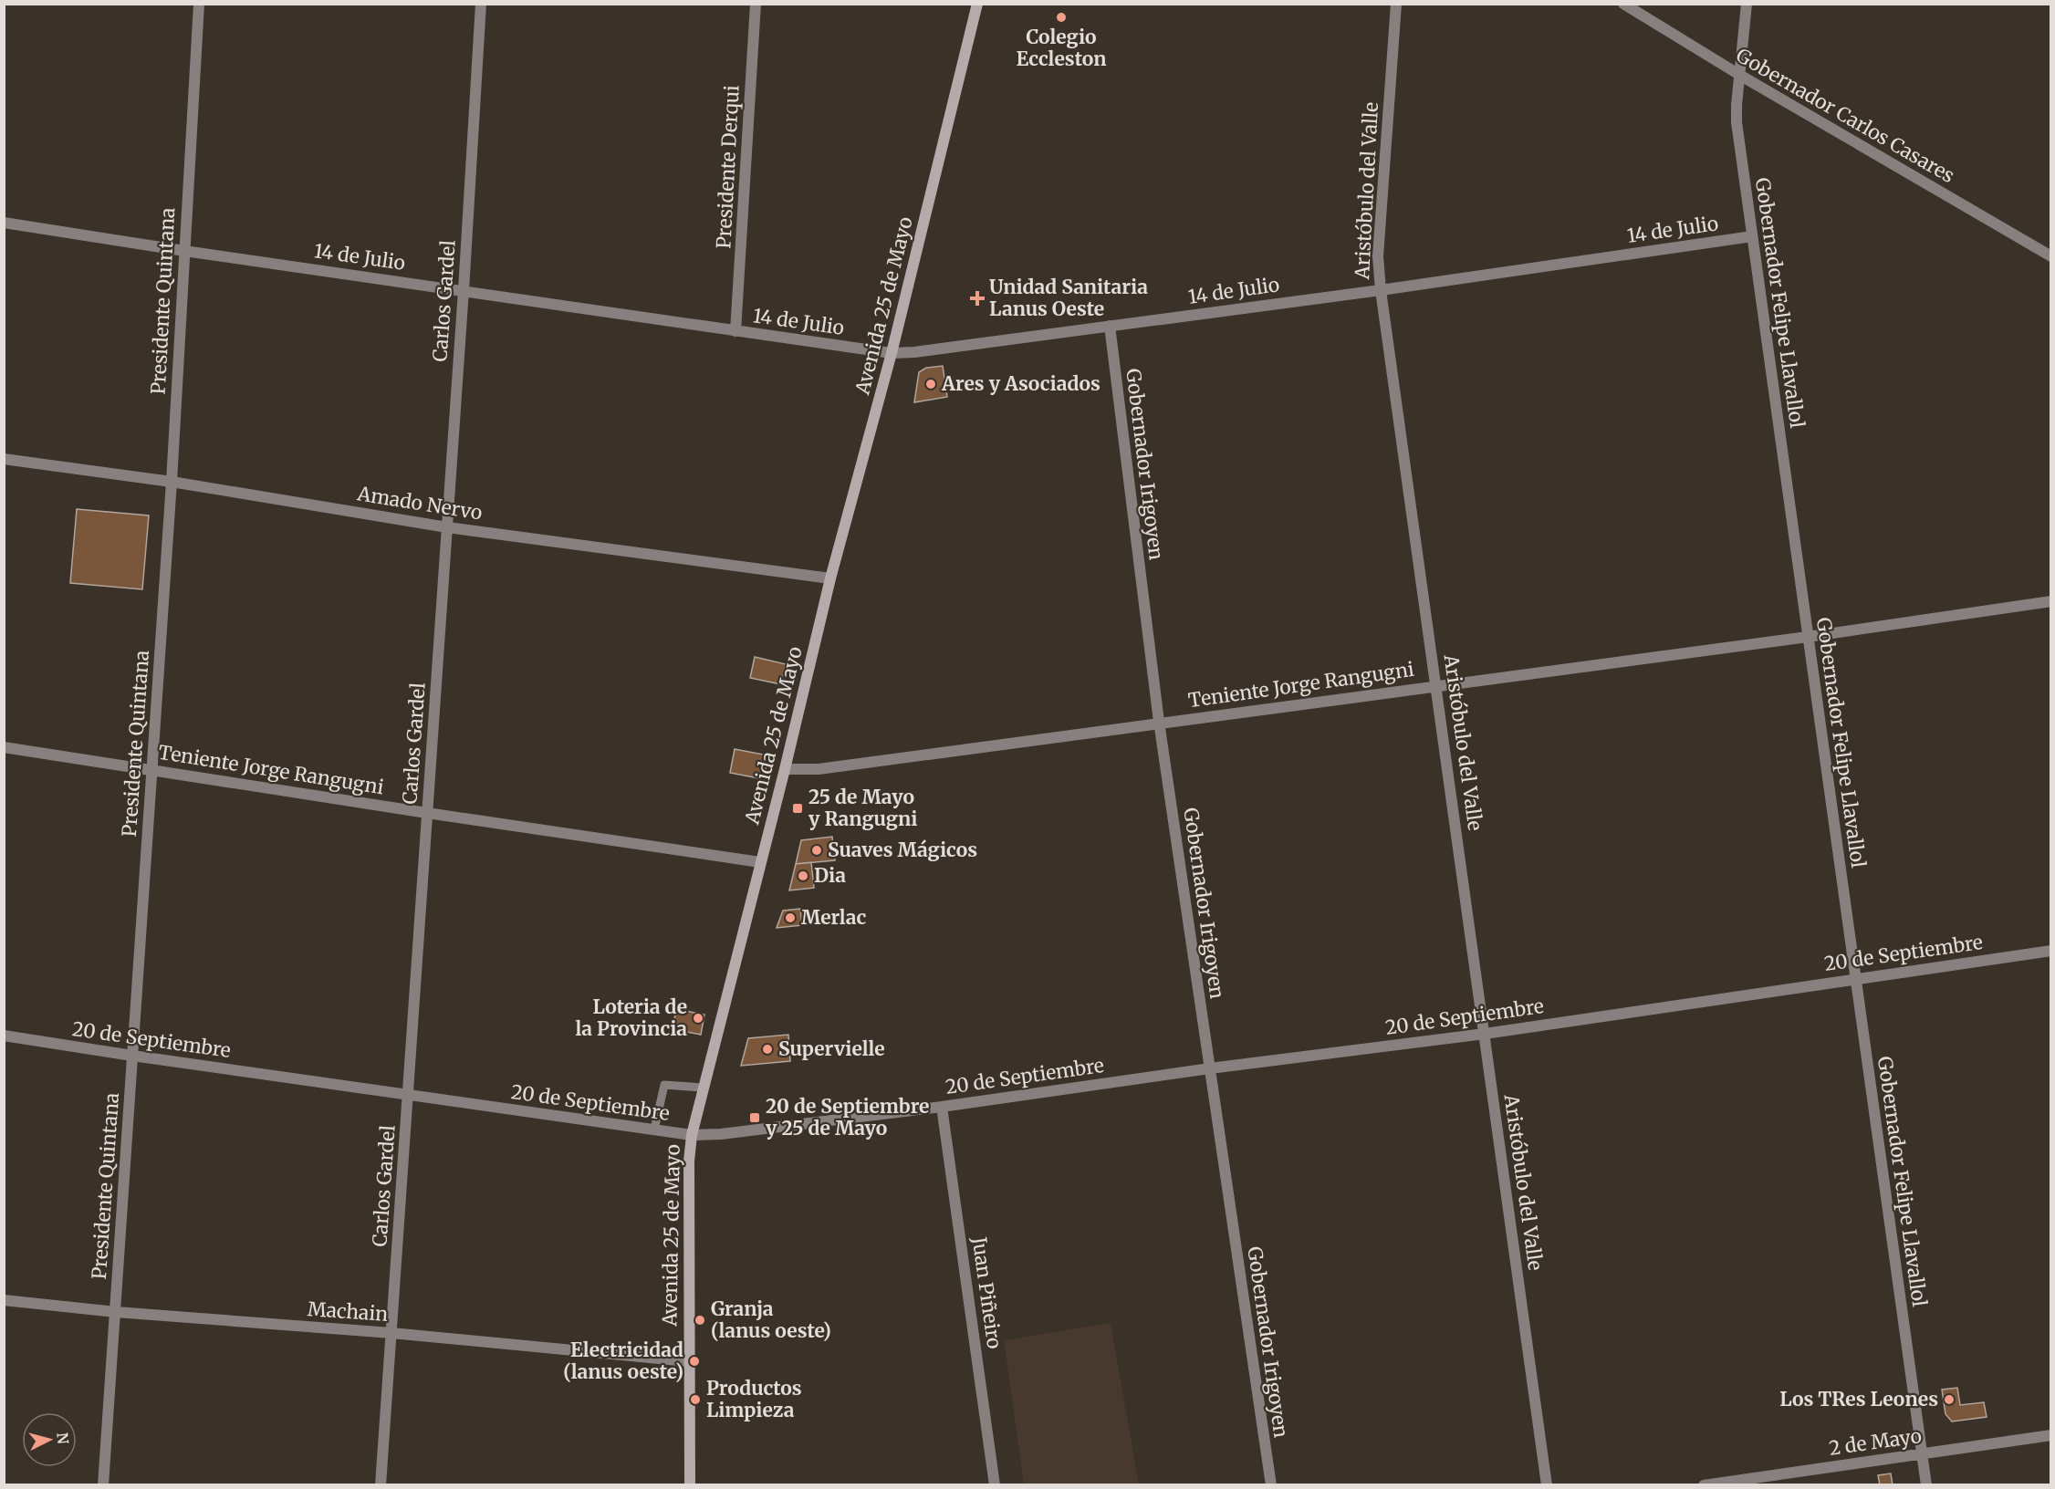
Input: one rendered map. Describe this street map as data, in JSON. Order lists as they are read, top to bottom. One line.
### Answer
{"streets":{"main road":["Avenida 25 de Mayo"],"street":["Gobernador Carlos Casares","Presidente Derqui","Aristóbulo del Valle","14 de Julio","Presidente Quintana","Carlos Gardel","Gobernador Felipe Llavallol","Gobernador Irigoyen","Amado Nervo","Teniente Jorge Rangugni","20 de Septiembre","Juan Piñeiro","Machain","2 de Mayo"]},"crossings":[["Gobernador Carlos Casares","Gobernador Felipe Llavallol"],["Presidente Derqui","14 de Julio"],["Aristóbulo del Valle","14 de Julio"],["Aristóbulo del Valle","Teniente Jorge Rangugni"],["Aristóbulo del Valle","20 de Septiembre"],["14 de Julio","Presidente Quintana"],["14 de Julio","Carlos Gardel"],["14 de Julio","Gobernador Felipe Llavallol"],["14 de Julio","Avenida 25 de Mayo"],["14 de Julio","Gobernador Irigoyen"],["Presidente Quintana","Amado Nervo"],["Presidente Quintana","Teniente Jorge Rangugni"],["Presidente Quintana","20 de Septiembre"],["Presidente Quintana","Machain"],["Carlos Gardel","Amado Nervo"],["Carlos Gardel","Teniente Jorge Rangugni"],["Carlos Gardel","20 de Septiembre"],["Carlos Gardel","Machain"],["Gobernador Felipe Llavallol","Teniente Jorge Rangugni"],["Gobernador Felipe Llavallol","20 de Septiembre"],["Gobernador Felipe Llavallol","2 de Mayo"],["Avenida 25 de Mayo","Amado Nervo"],["Avenida 25 de Mayo","Teniente Jorge Rangugni"],["Avenida 25 de Mayo","20 de Septiembre"],["Avenida 25 de Mayo","Machain"],["Gobernador Irigoyen","Teniente Jorge Rangugni"],["Gobernador Irigoyen","20 de Septiembre"],["20 de Septiembre","Juan Piñeiro"]],"places":{"other":["Colegio Eccleston","Ares y Asociados","Suaves Mágicos","Dia","Merlac","Loteria de la Provincia","Supervielle","Granja (lanus oeste)","Electricidad (lanus oeste)","Productos Limpieza","Los TRes Leones"],"health":["Unidad Sanitaria Lanus Oeste"],"transit":["25 de Mayo y Rangugni","20 de Septiembre y 25 de Mayo"]},"north":"right"}
